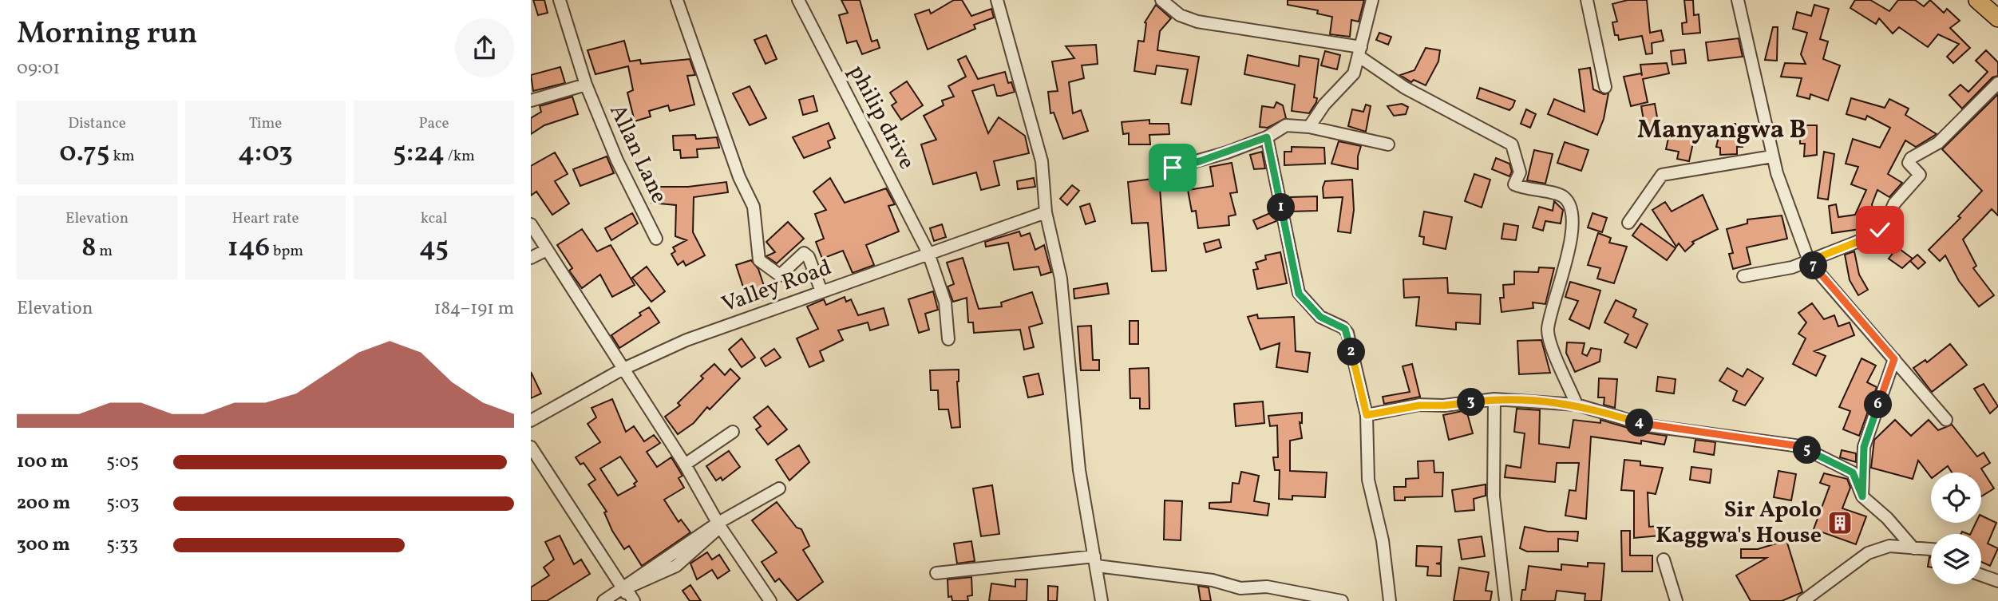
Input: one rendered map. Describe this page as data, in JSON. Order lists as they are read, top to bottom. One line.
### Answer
{"streets":{"street":["philip drive","Allan Lane","Valley Road"]},"crossings":[["philip drive","Valley Road"]],"districts":["Manyangwa B"],"places":{"building":["Sir Apolo Kaggwa's House"]},"page":{"heading":["Morning run","09:01"],"stats":[["Distance","0.75 km"],["Time","4:03"],["Pace","5:24 /km"],["Elevation","8 m"],["Heart rate","146 bpm"],["kcal","45"]],"pins":["1","7","2","3","6","4","5"],"chart":["Elevation","184–191 m"],"list":[{"name":"100 m","note":"5:05"},{"name":"200 m","note":"5:03"},{"name":"300 m","note":"5:33"}]}}
